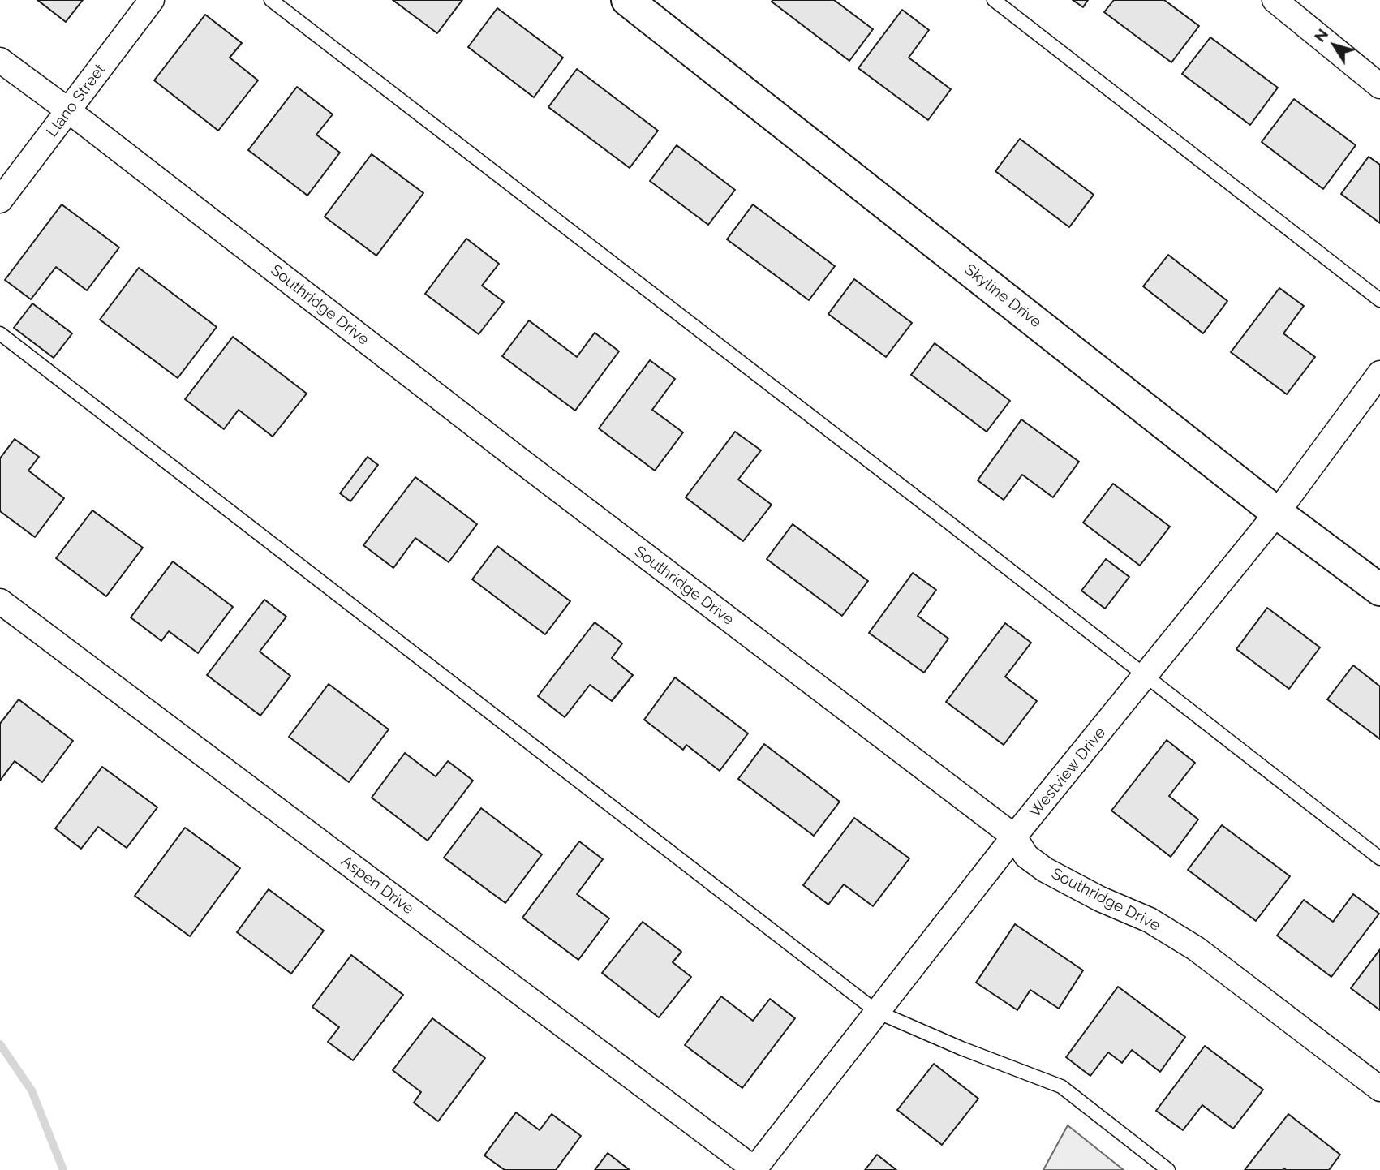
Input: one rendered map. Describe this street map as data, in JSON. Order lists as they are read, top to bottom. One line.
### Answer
{"streets":{"street":["Llano Street","Skyline Drive","Southridge Drive","Westview Drive","Aspen Drive"]},"crossings":[["Llano Street","Southridge Drive"],["Skyline Drive","Westview Drive"],["Southridge Drive","Westview Drive"],["Westview Drive","Aspen Drive"]],"north":"top left"}
